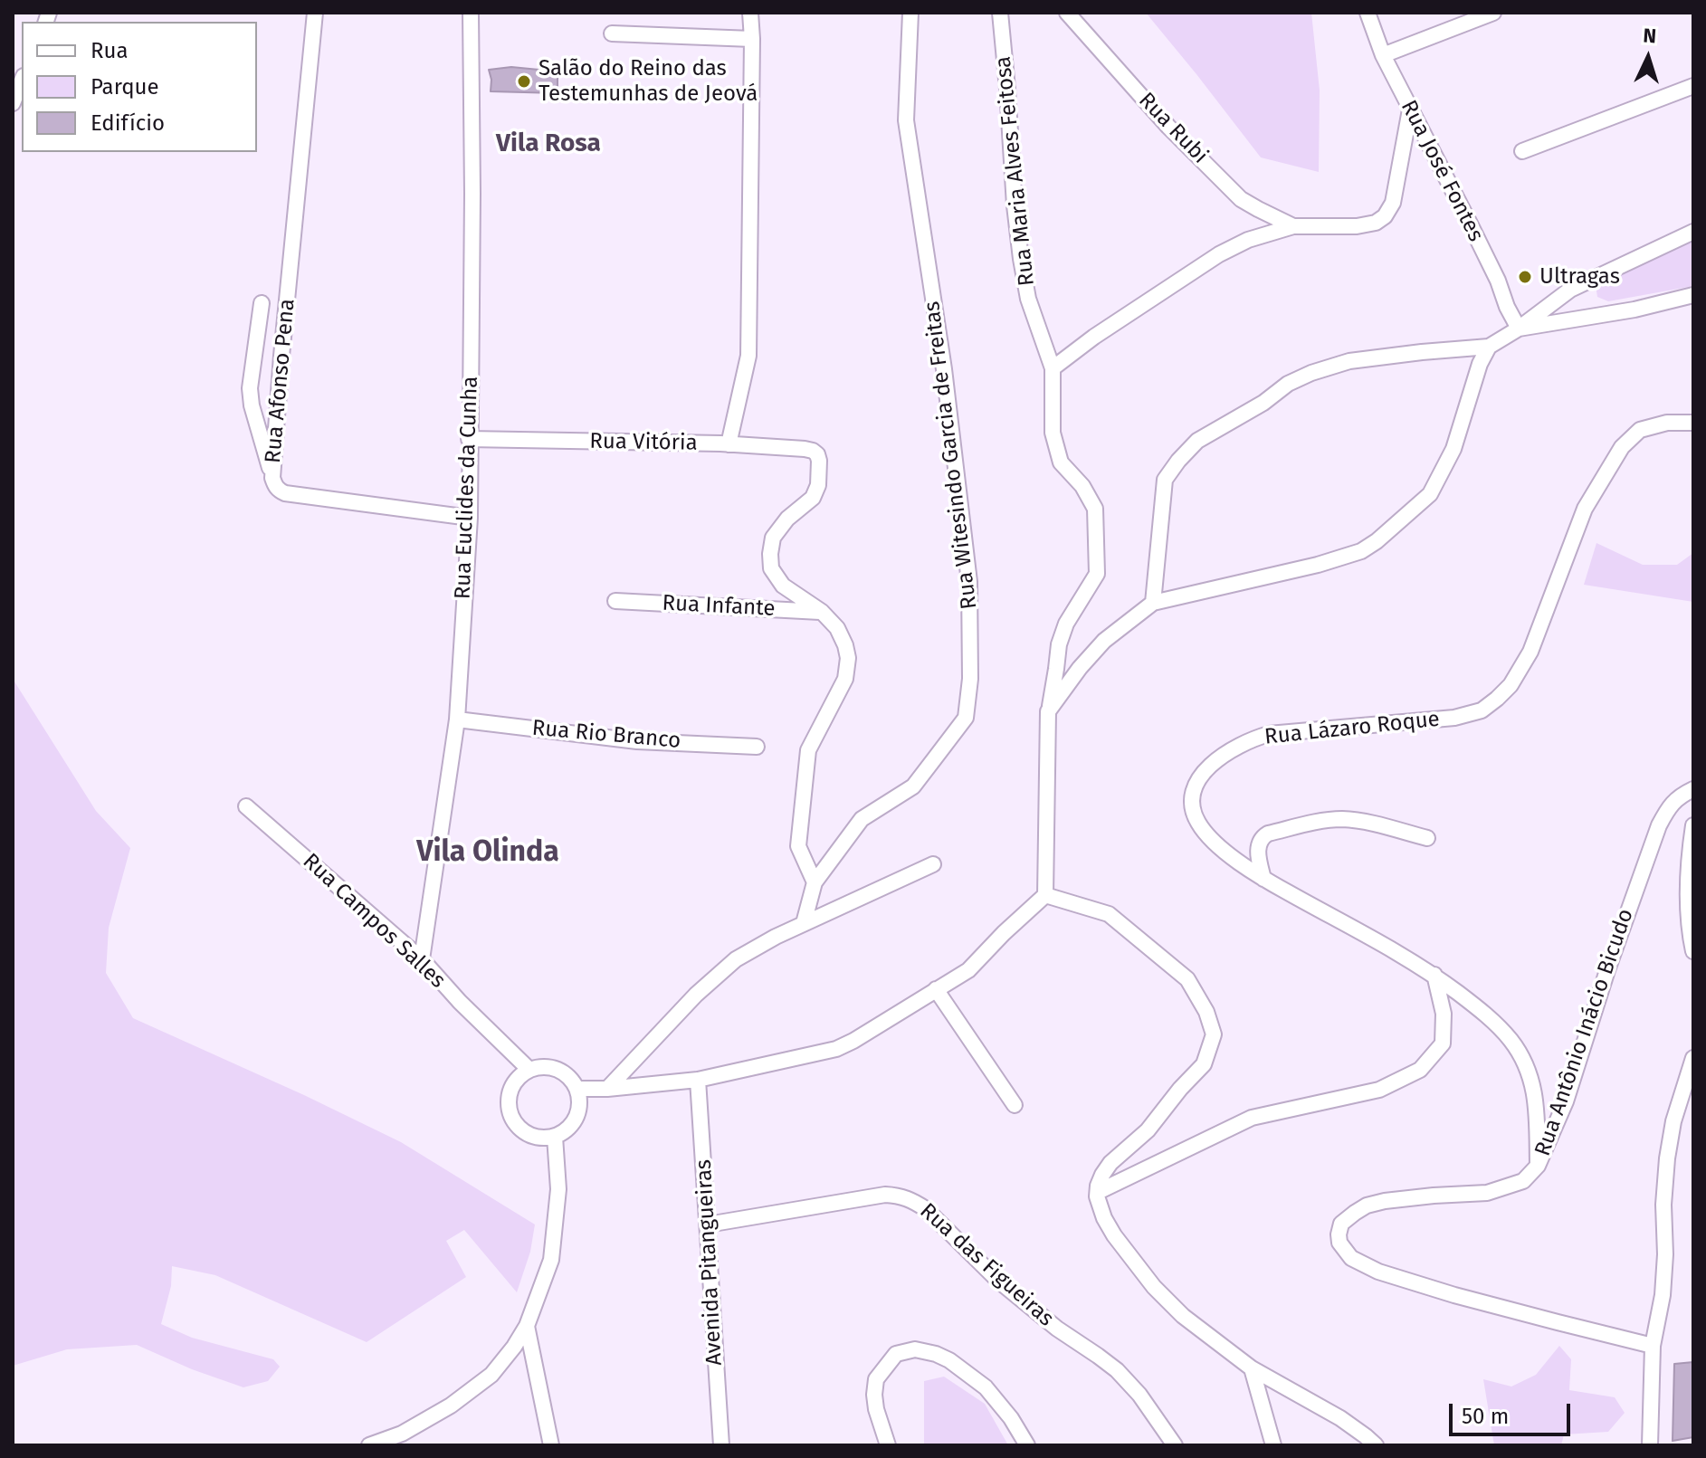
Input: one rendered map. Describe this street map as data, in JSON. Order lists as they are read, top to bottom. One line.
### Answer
{"streets":{"street":["Rua Rubi","Rua Maria Alves Feitosa","Rua José Fontes","Rua Afonso Pena","Rua Vitória","Rua Witesindo Garcia de Freitas","Rua Euclides da Cunha","Rua Infante","Rua Lázaro Roque","Rua Rio Branco","Rua Campos Salles","Rua Antônio Inácio Bicudo","Avenida Pitangueiras","Rua das Figueiras"]},"crossings":[["Rua Afonso Pena","Rua Euclides da Cunha"],["Rua Vitória","Rua Euclides da Cunha"],["Rua Vitória","Rua Infante"],["Rua Euclides da Cunha","Rua Rio Branco"],["Rua Euclides da Cunha","Rua Campos Salles"],["Rua Lázaro Roque","Rua Antônio Inácio Bicudo"],["Avenida Pitangueiras","Rua das Figueiras"]],"districts":["Vila Rosa","Vila Olinda"],"places":["Salão do Reino das Testemunhas de Jeová","Ultragas"],"legend":["Rua","Parque","Edifício"],"scale_bar":"50 m","north":"top"}
